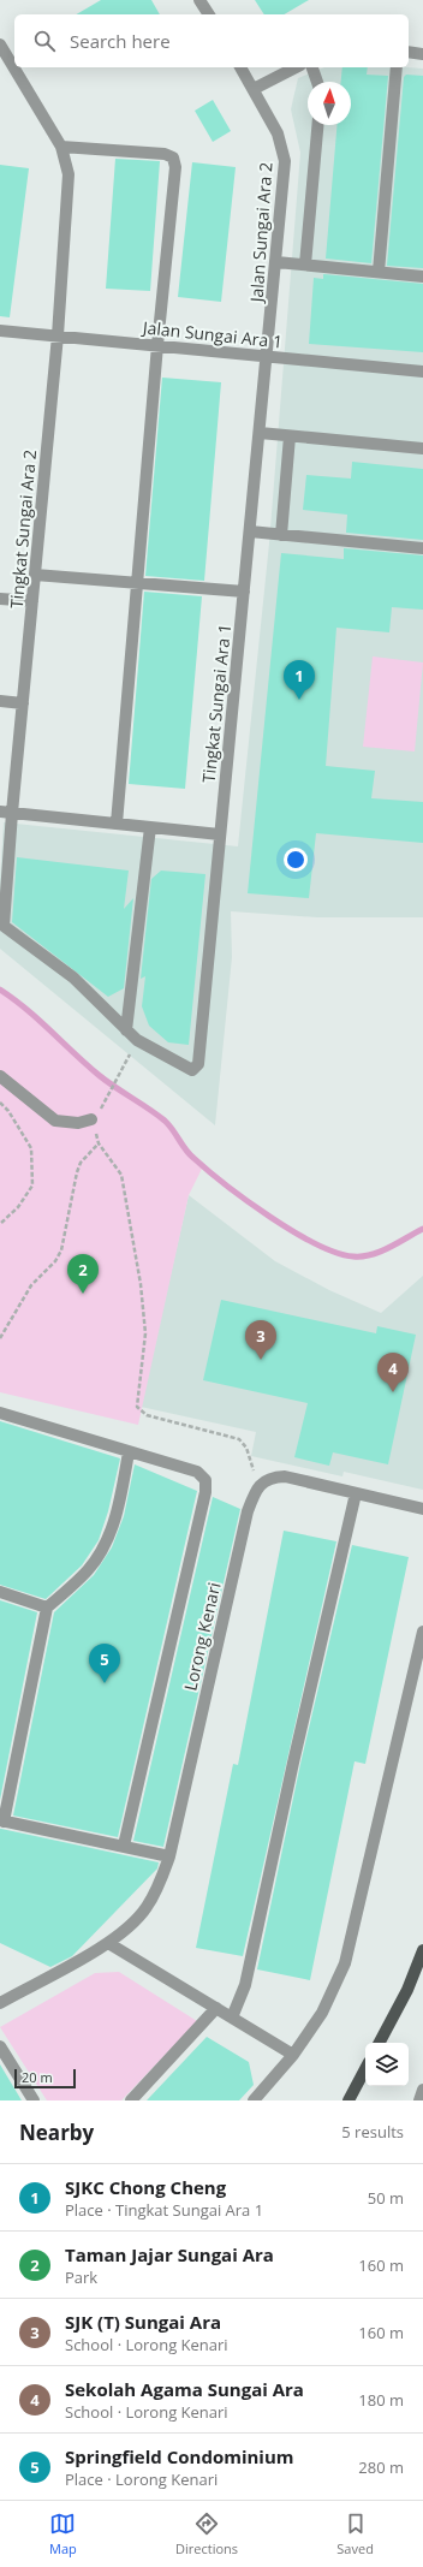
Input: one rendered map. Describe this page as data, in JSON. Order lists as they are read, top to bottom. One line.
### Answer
{"streets":{"street":["Jalan Sungai Ara 2","Jalan Sungai Ara 1","Tingkat Sungai Ara 2","Tingkat Sungai Ara 1","Lorong Kenari"]},"crossings":[["Jalan Sungai Ara 2","Jalan Sungai Ara 1"],["Jalan Sungai Ara 2","Tingkat Sungai Ara 1"],["Jalan Sungai Ara 1","Tingkat Sungai Ara 2"],["Jalan Sungai Ara 1","Tingkat Sungai Ara 1"],["Tingkat Sungai Ara 2","Tingkat Sungai Ara 1"]],"scale_bar":"20 m","north":"top","page":{"search":"Search here","pins":["1","2","3","4","5"],"scale":"20 m","heading":["Nearby","5 results"],"list":[{"mark":"1","name":"SJKC Chong Cheng","note":"Place · Tingkat Sungai Ara 1","value":"50 m"},{"mark":"2","name":"Taman Jajar Sungai Ara","note":"Park","value":"160 m"},{"mark":"3","name":"SJK (T) Sungai Ara","note":"School · Lorong Kenari","value":"160 m"},{"mark":"4","name":"Sekolah Agama Sungai Ara","note":"School · Lorong Kenari","value":"180 m"},{"mark":"5","name":"Springfield Condominium","note":"Place · Lorong Kenari","value":"280 m"}],"nav":["Map","Directions","Saved"]}}
